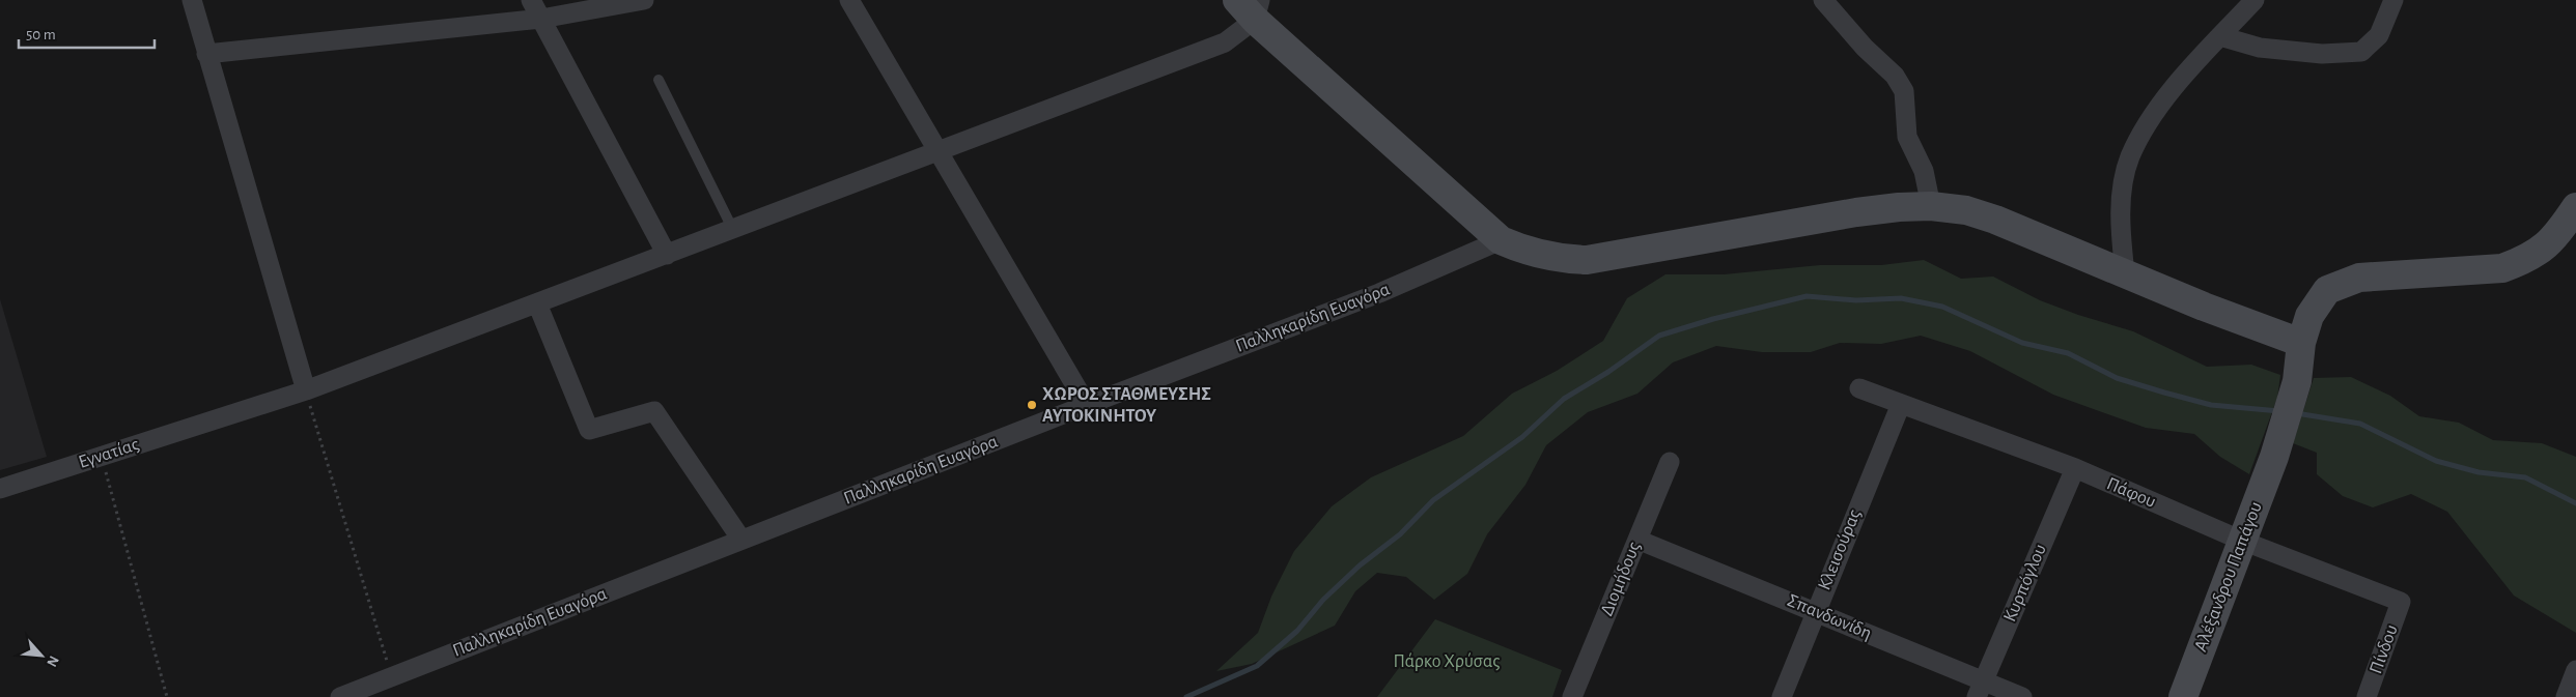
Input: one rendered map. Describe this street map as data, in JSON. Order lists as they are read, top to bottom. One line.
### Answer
{"streets":{"street":["Παλληκαρίδη Ευαγόρα","Εγνατίας","Πάφου","Κλεισούρας","Αλέξανδρου Παπάγου","Διομήδους","Κυρπόγλου","Σπανδωνίδη","Πίνδου"]},"crossings":[["Πάφου","Κλεισούρας"],["Πάφου","Αλέξανδρου Παπάγου"],["Πάφου","Κυρπόγλου"],["Πάφου","Πίνδου"],["Κλεισούρας","Σπανδωνίδη"],["Διομήδους","Σπανδωνίδη"],["Κυρπόγλου","Σπανδωνίδη"]],"parks":["Πάρκο Χρύσας"],"places":["ΧΩΡΟΣ ΣΤΑΘΜΕΥΣΗΣ ΑΥΤΟΚΙΝΗΤΟΥ"],"scale_bar":"50 m","north":"bottom right"}
